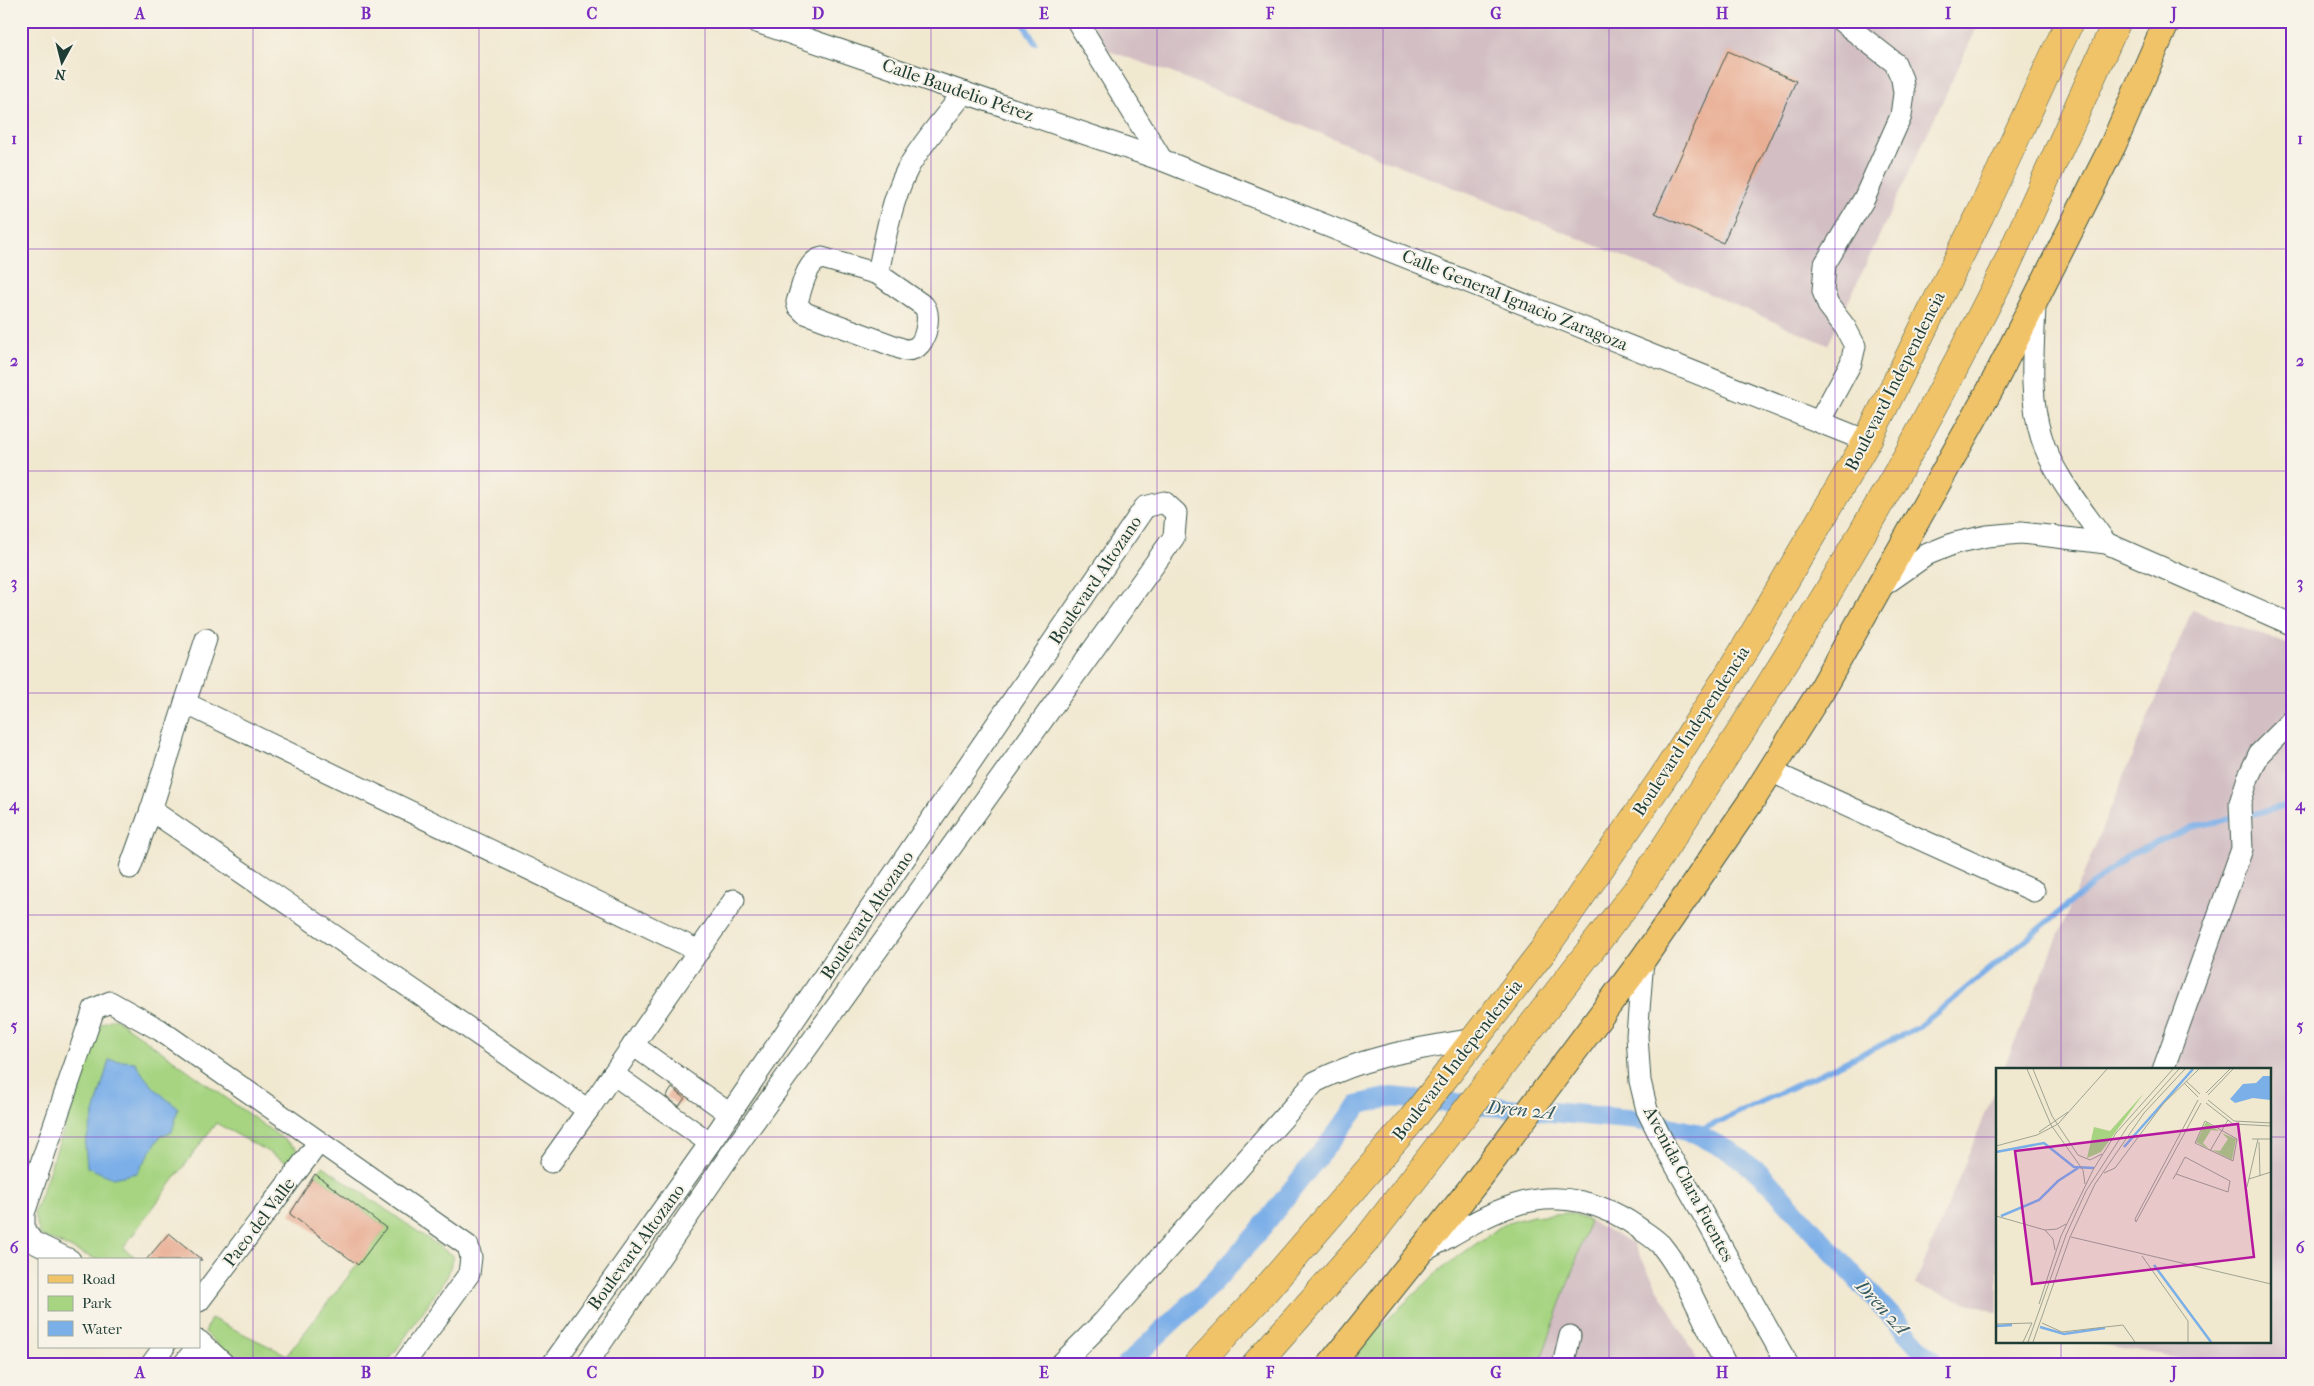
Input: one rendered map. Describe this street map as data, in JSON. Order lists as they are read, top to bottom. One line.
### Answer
{"streets":{"highway":["Boulevard Independencia"],"street":["Calle Baudelio Pérez","Calle General Ignacio Zaragoza","Boulevard Altozano","Avenida Clara Fuentes","Paeo del Valle"]},"crossings":[["Calle Baudelio Pérez","Calle General Ignacio Zaragoza"],["Calle General Ignacio Zaragoza","Boulevard Independencia"]],"water":["Dren 2A"],"legend":["Road","Park","Water"],"north":"bottom","grid":{"columns":["A","B","C","D","E","F","G","H","I","J"],"rows":["1","2","3","4","5","6"]}}
